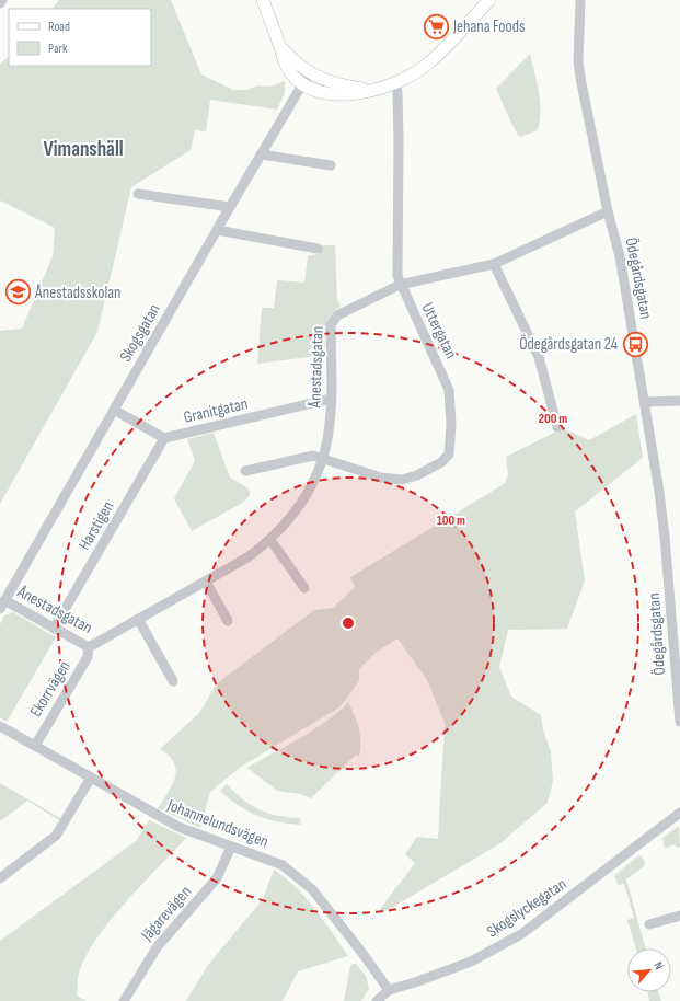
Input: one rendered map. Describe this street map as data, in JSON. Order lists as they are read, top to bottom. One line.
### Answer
{"streets":{"street":["Ödegårdsgatan","Uttergatan","Skogsgatan","Ånestadsgatan","Granitgatan","Harstigen","Ekorrvägen","Johannelundsvägen","Skogslyckegatan","Jägarevägen"]},"crossings":[["Ödegårdsgatan","Ånestadsgatan"],["Uttergatan","Ånestadsgatan"],["Skogsgatan","Ånestadsgatan"],["Ånestadsgatan","Granitgatan"],["Ånestadsgatan","Harstigen"],["Ånestadsgatan","Ekorrvägen"],["Granitgatan","Harstigen"],["Ekorrvägen","Johannelundsvägen"],["Johannelundsvägen","Skogslyckegatan"],["Johannelundsvägen","Jägarevägen"]],"districts":["Vimanshäll"],"places":{"supermarket":["Jehana Foods"],"school or university":["Ånestadsskolan"],"bus stop":["Ödegårdsgatan 24"]},"legend":["Road","Park"],"north":"top right","rings":["200 m","100 m"]}
